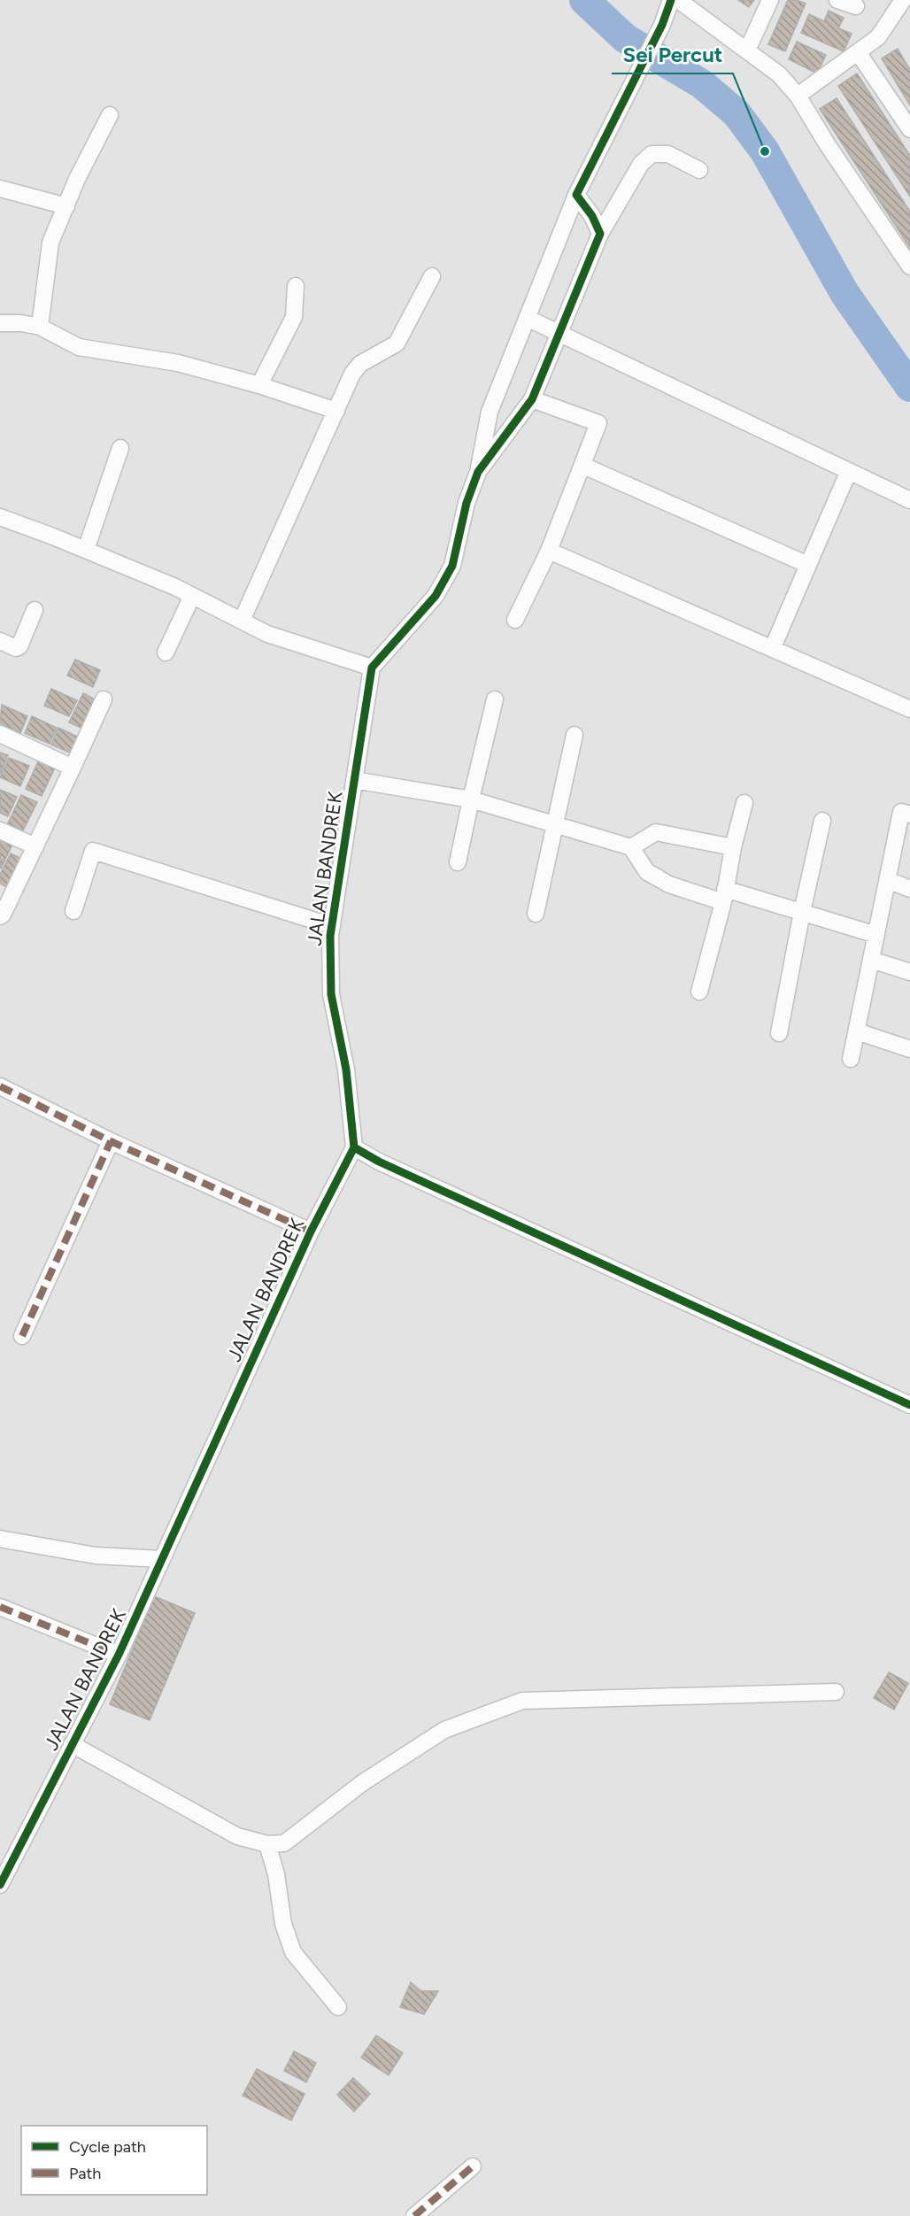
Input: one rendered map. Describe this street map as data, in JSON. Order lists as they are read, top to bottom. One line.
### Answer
{"streets":{"street":["JALAN BANDREK"]},"places":["Sei Percut"],"legend":["Cycle path","Path"]}
